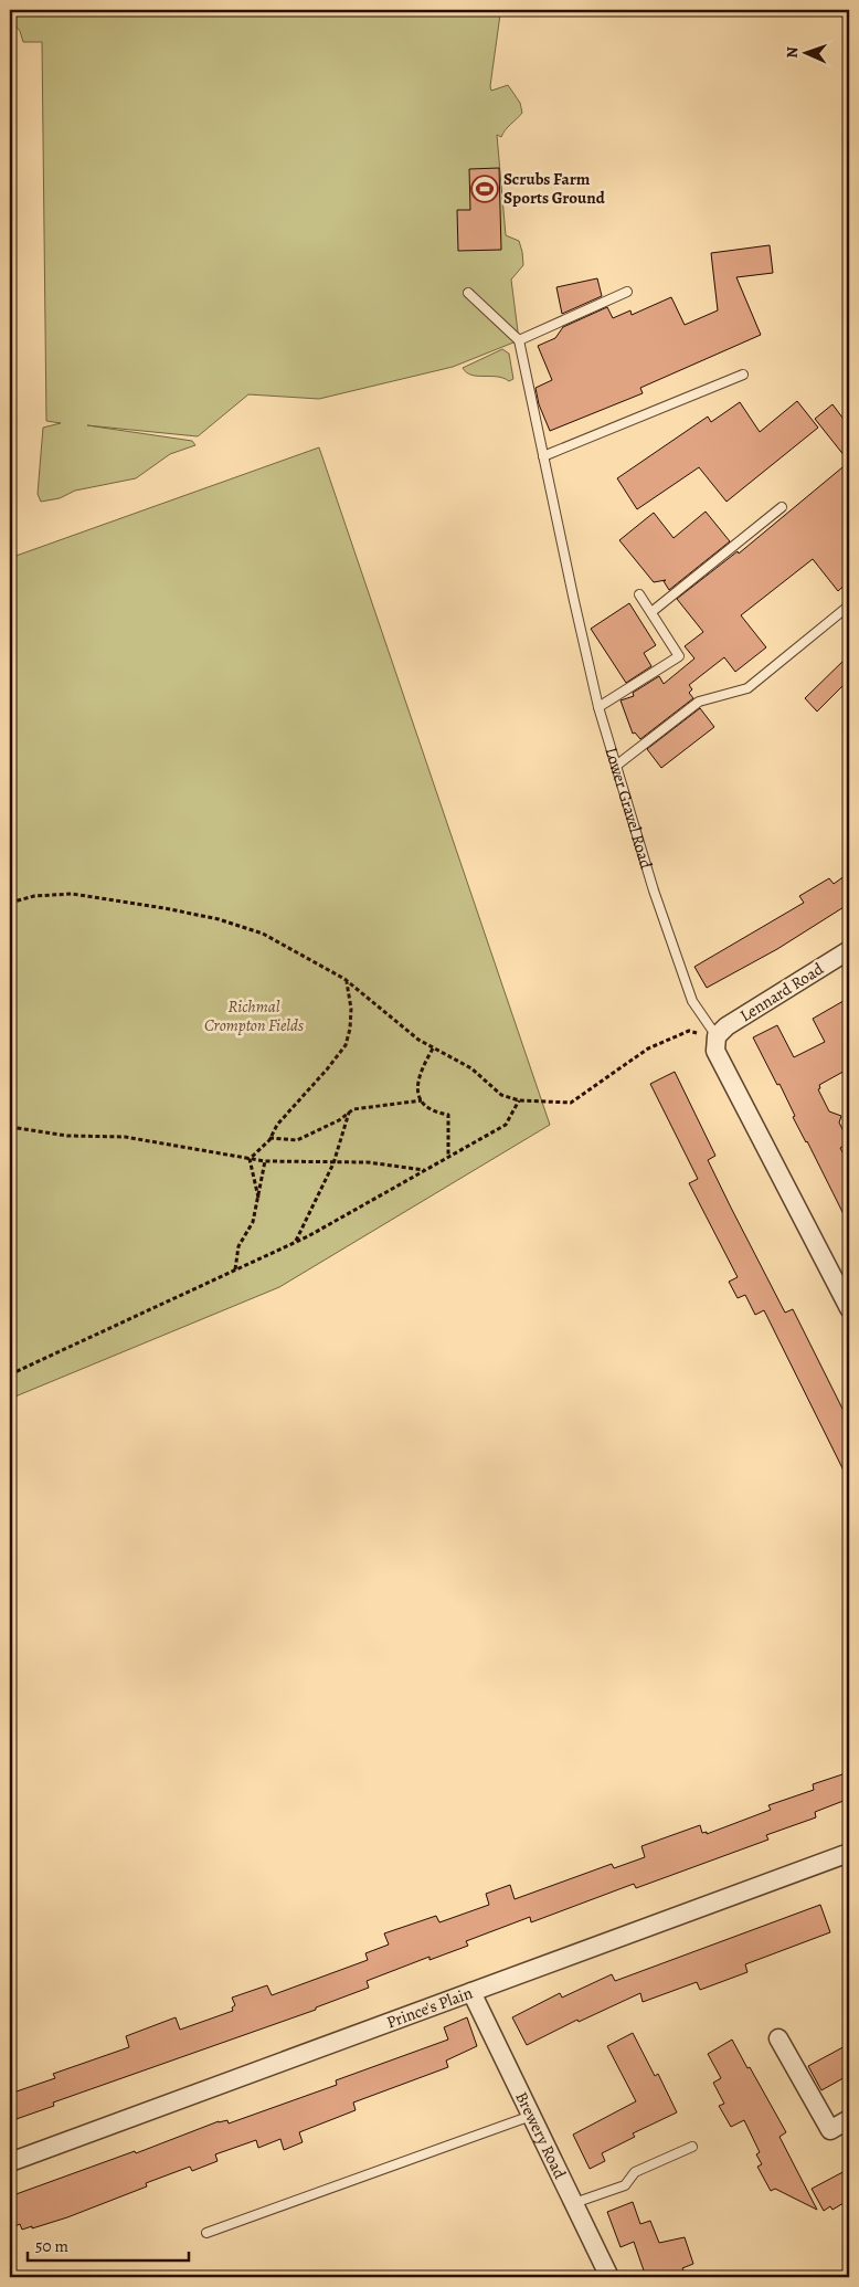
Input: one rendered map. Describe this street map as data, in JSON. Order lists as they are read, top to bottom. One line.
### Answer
{"streets":{"street":["Lower Gravel Road","Lennard Road","Prince's Plain","Brewery Road"]},"crossings":[["Lower Gravel Road","Lennard Road"],["Prince's Plain","Brewery Road"]],"parks":["Richmal Crompton Fields"],"places":{"sports":["Scrubs Farm Sports Ground"]},"scale_bar":"50 m","north":"left"}
